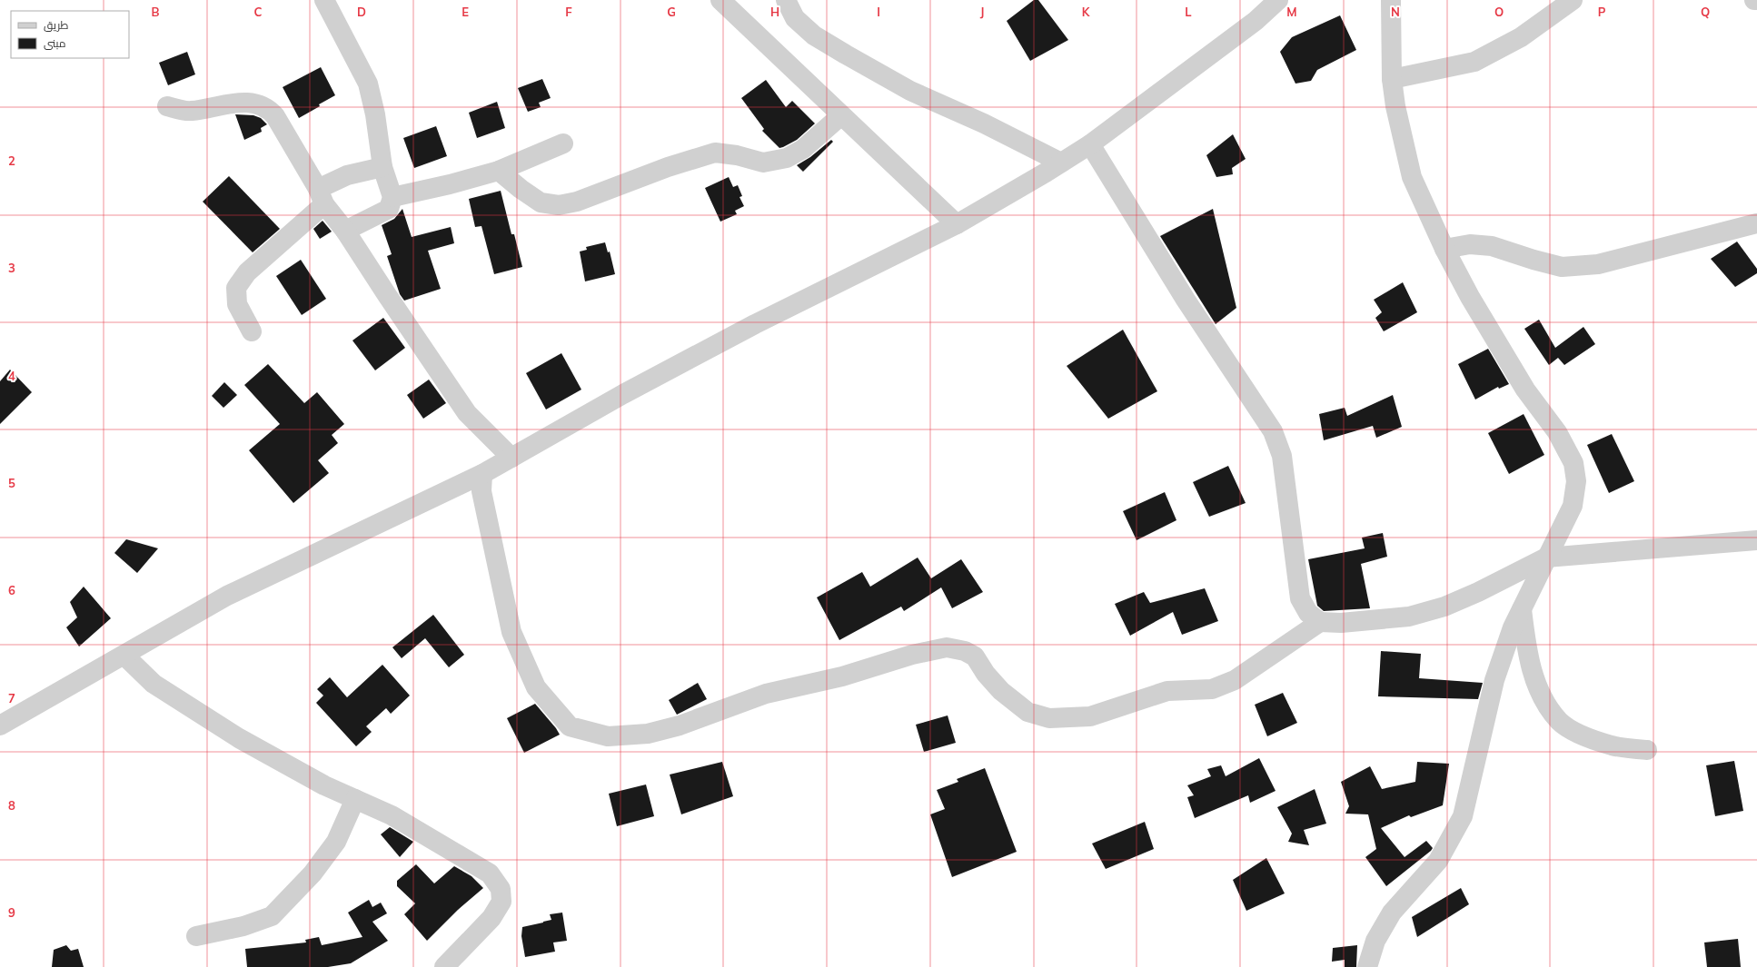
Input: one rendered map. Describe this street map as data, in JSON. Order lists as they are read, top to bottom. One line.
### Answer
{"legend":["طريق","مبنى"],"grid":{"columns":["B","C","D","E","F","G","H","I","J","K","L","M","N","O","P","Q"],"rows":["2","3","4","5","6","7","8","9"]}}
